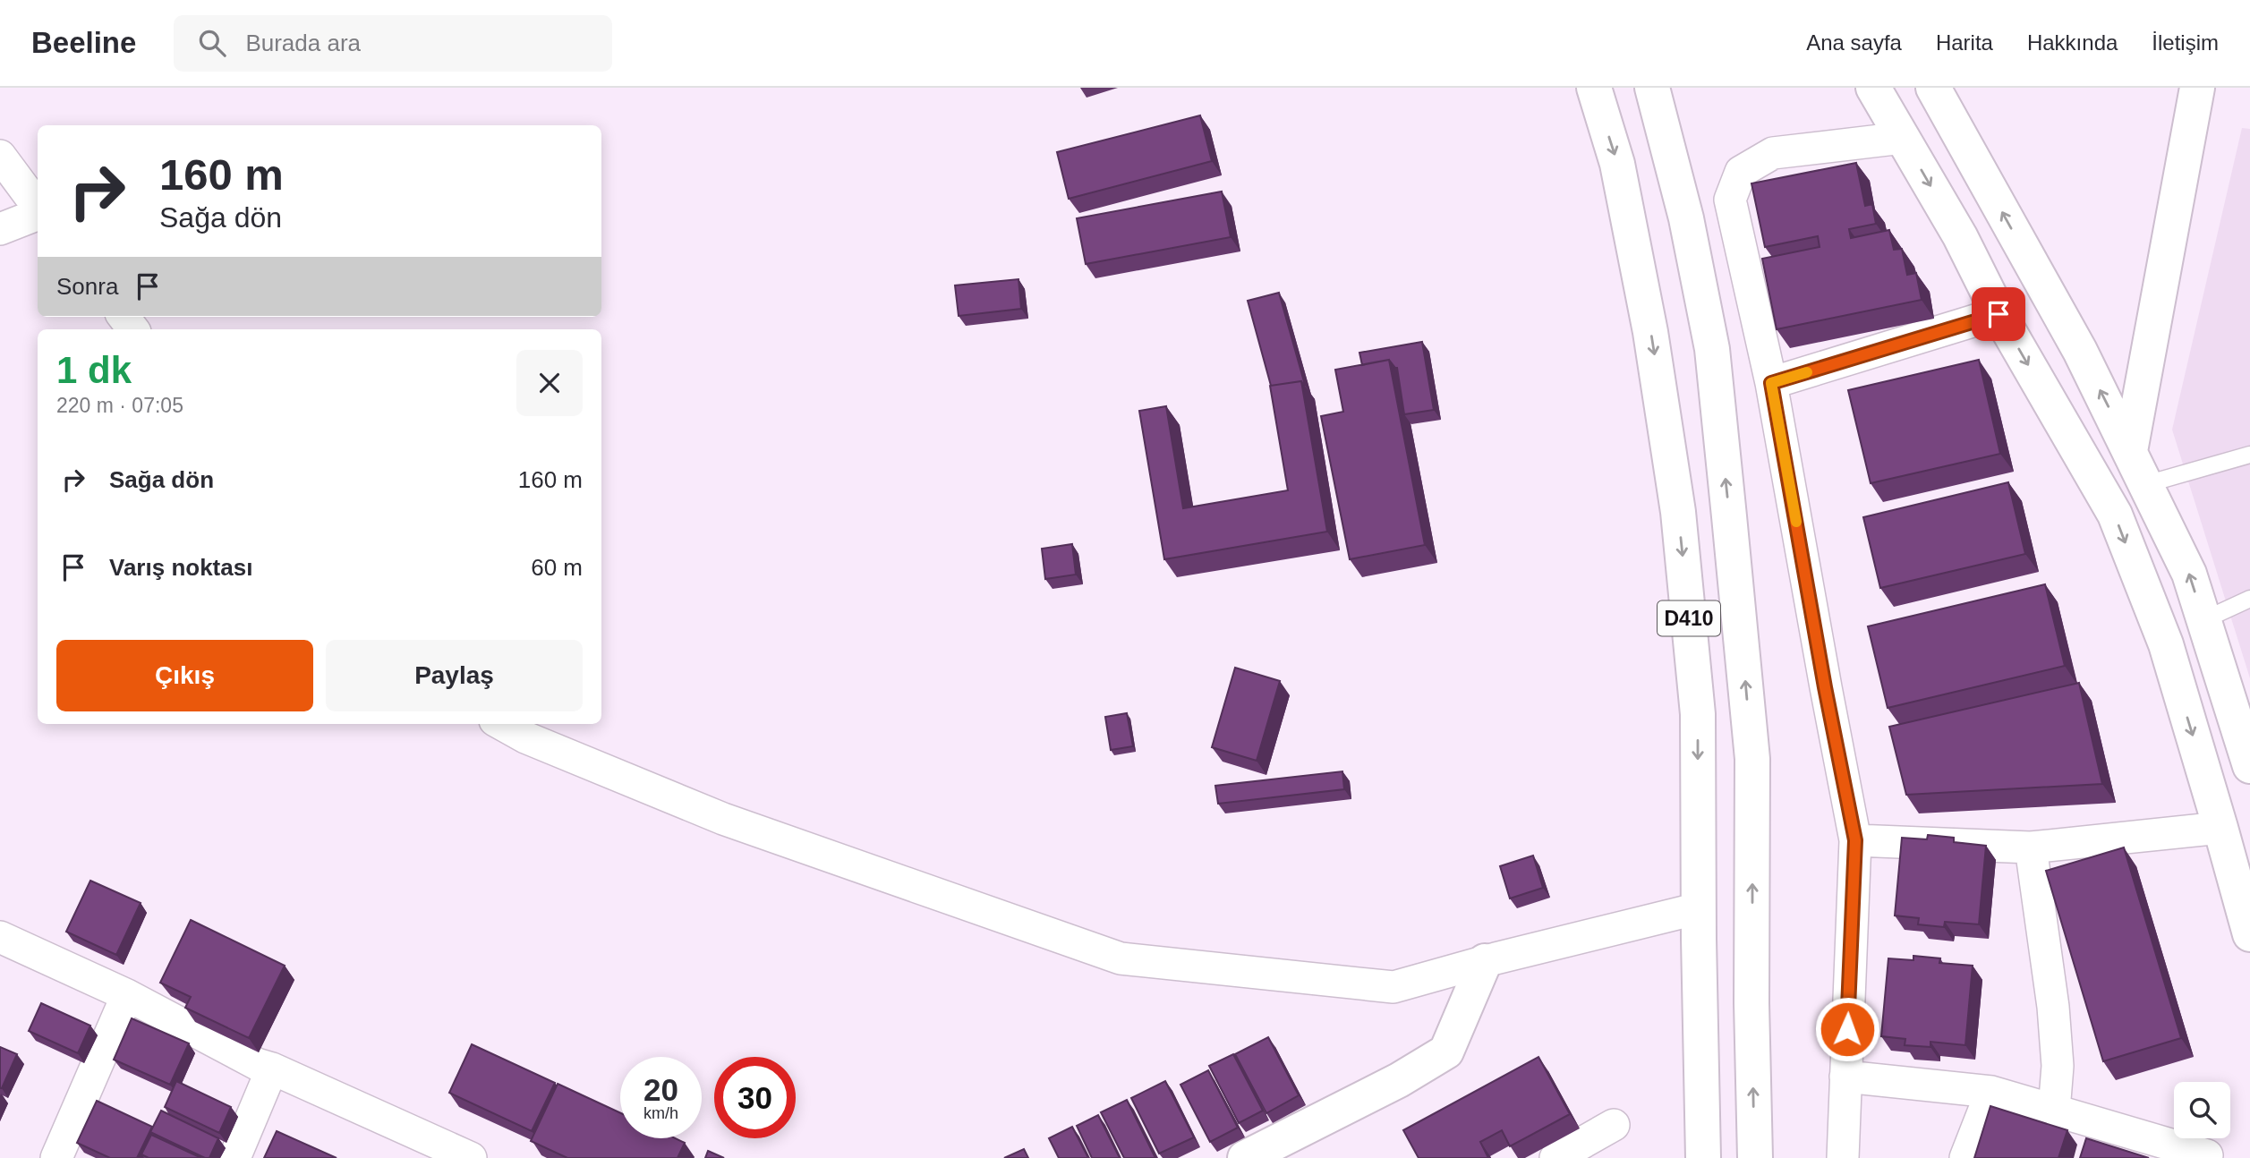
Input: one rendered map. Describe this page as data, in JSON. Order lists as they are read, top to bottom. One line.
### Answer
{"streets":{"main road":["D410"]},"page":{"header":"Beeline","search":"Burada ara","nav":["Ana sayfa","Harita","Hakkında","İletişim"],"turn":["160 m","Sağa dön"],"then":"Sonra","heading":["1 dk","220 m · 07:05"],"list":[{"name":"Sağa dön","value":"160 m"},{"name":"Varış noktası","value":"60 m"}],"buttons":["Çıkış","Paylaş"],"speed":"20 km/h","limit":"30"}}
